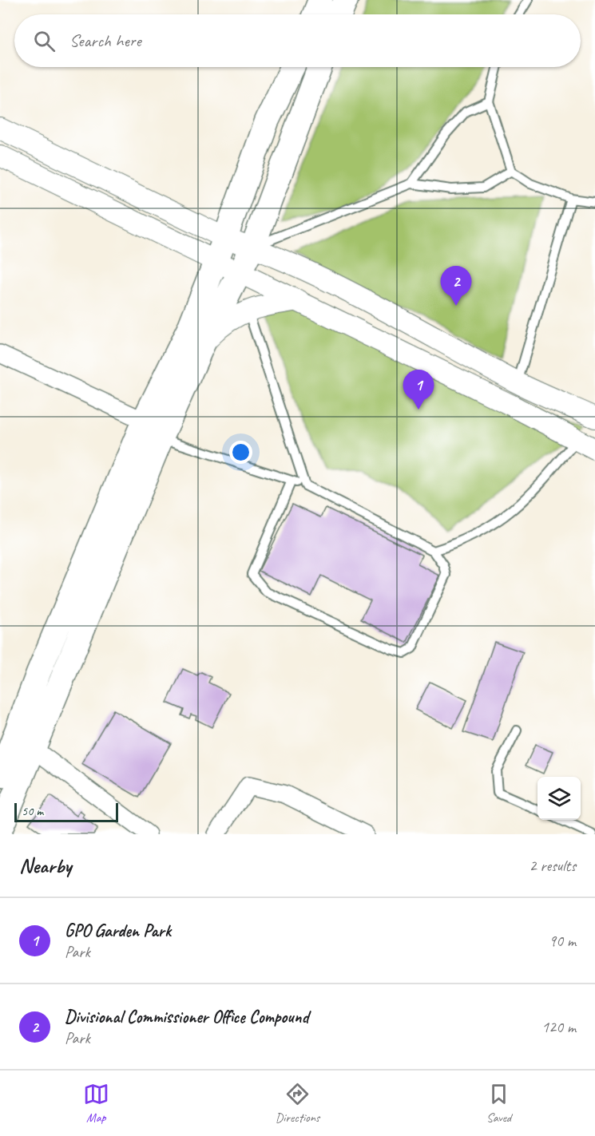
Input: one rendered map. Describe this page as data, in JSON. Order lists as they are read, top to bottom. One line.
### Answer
{"scale_bar":"50 m","page":{"search":"Search here","pins":["2","1"],"scale":"50 m","heading":["Nearby","2 results"],"list":[{"mark":"1","name":"GPO Garden Park","note":"Park","value":"90 m"},{"mark":"2","name":"Divisional Commissioner Office Compound","note":"Park","value":"120 m"}],"nav":["Map","Directions","Saved"]}}
